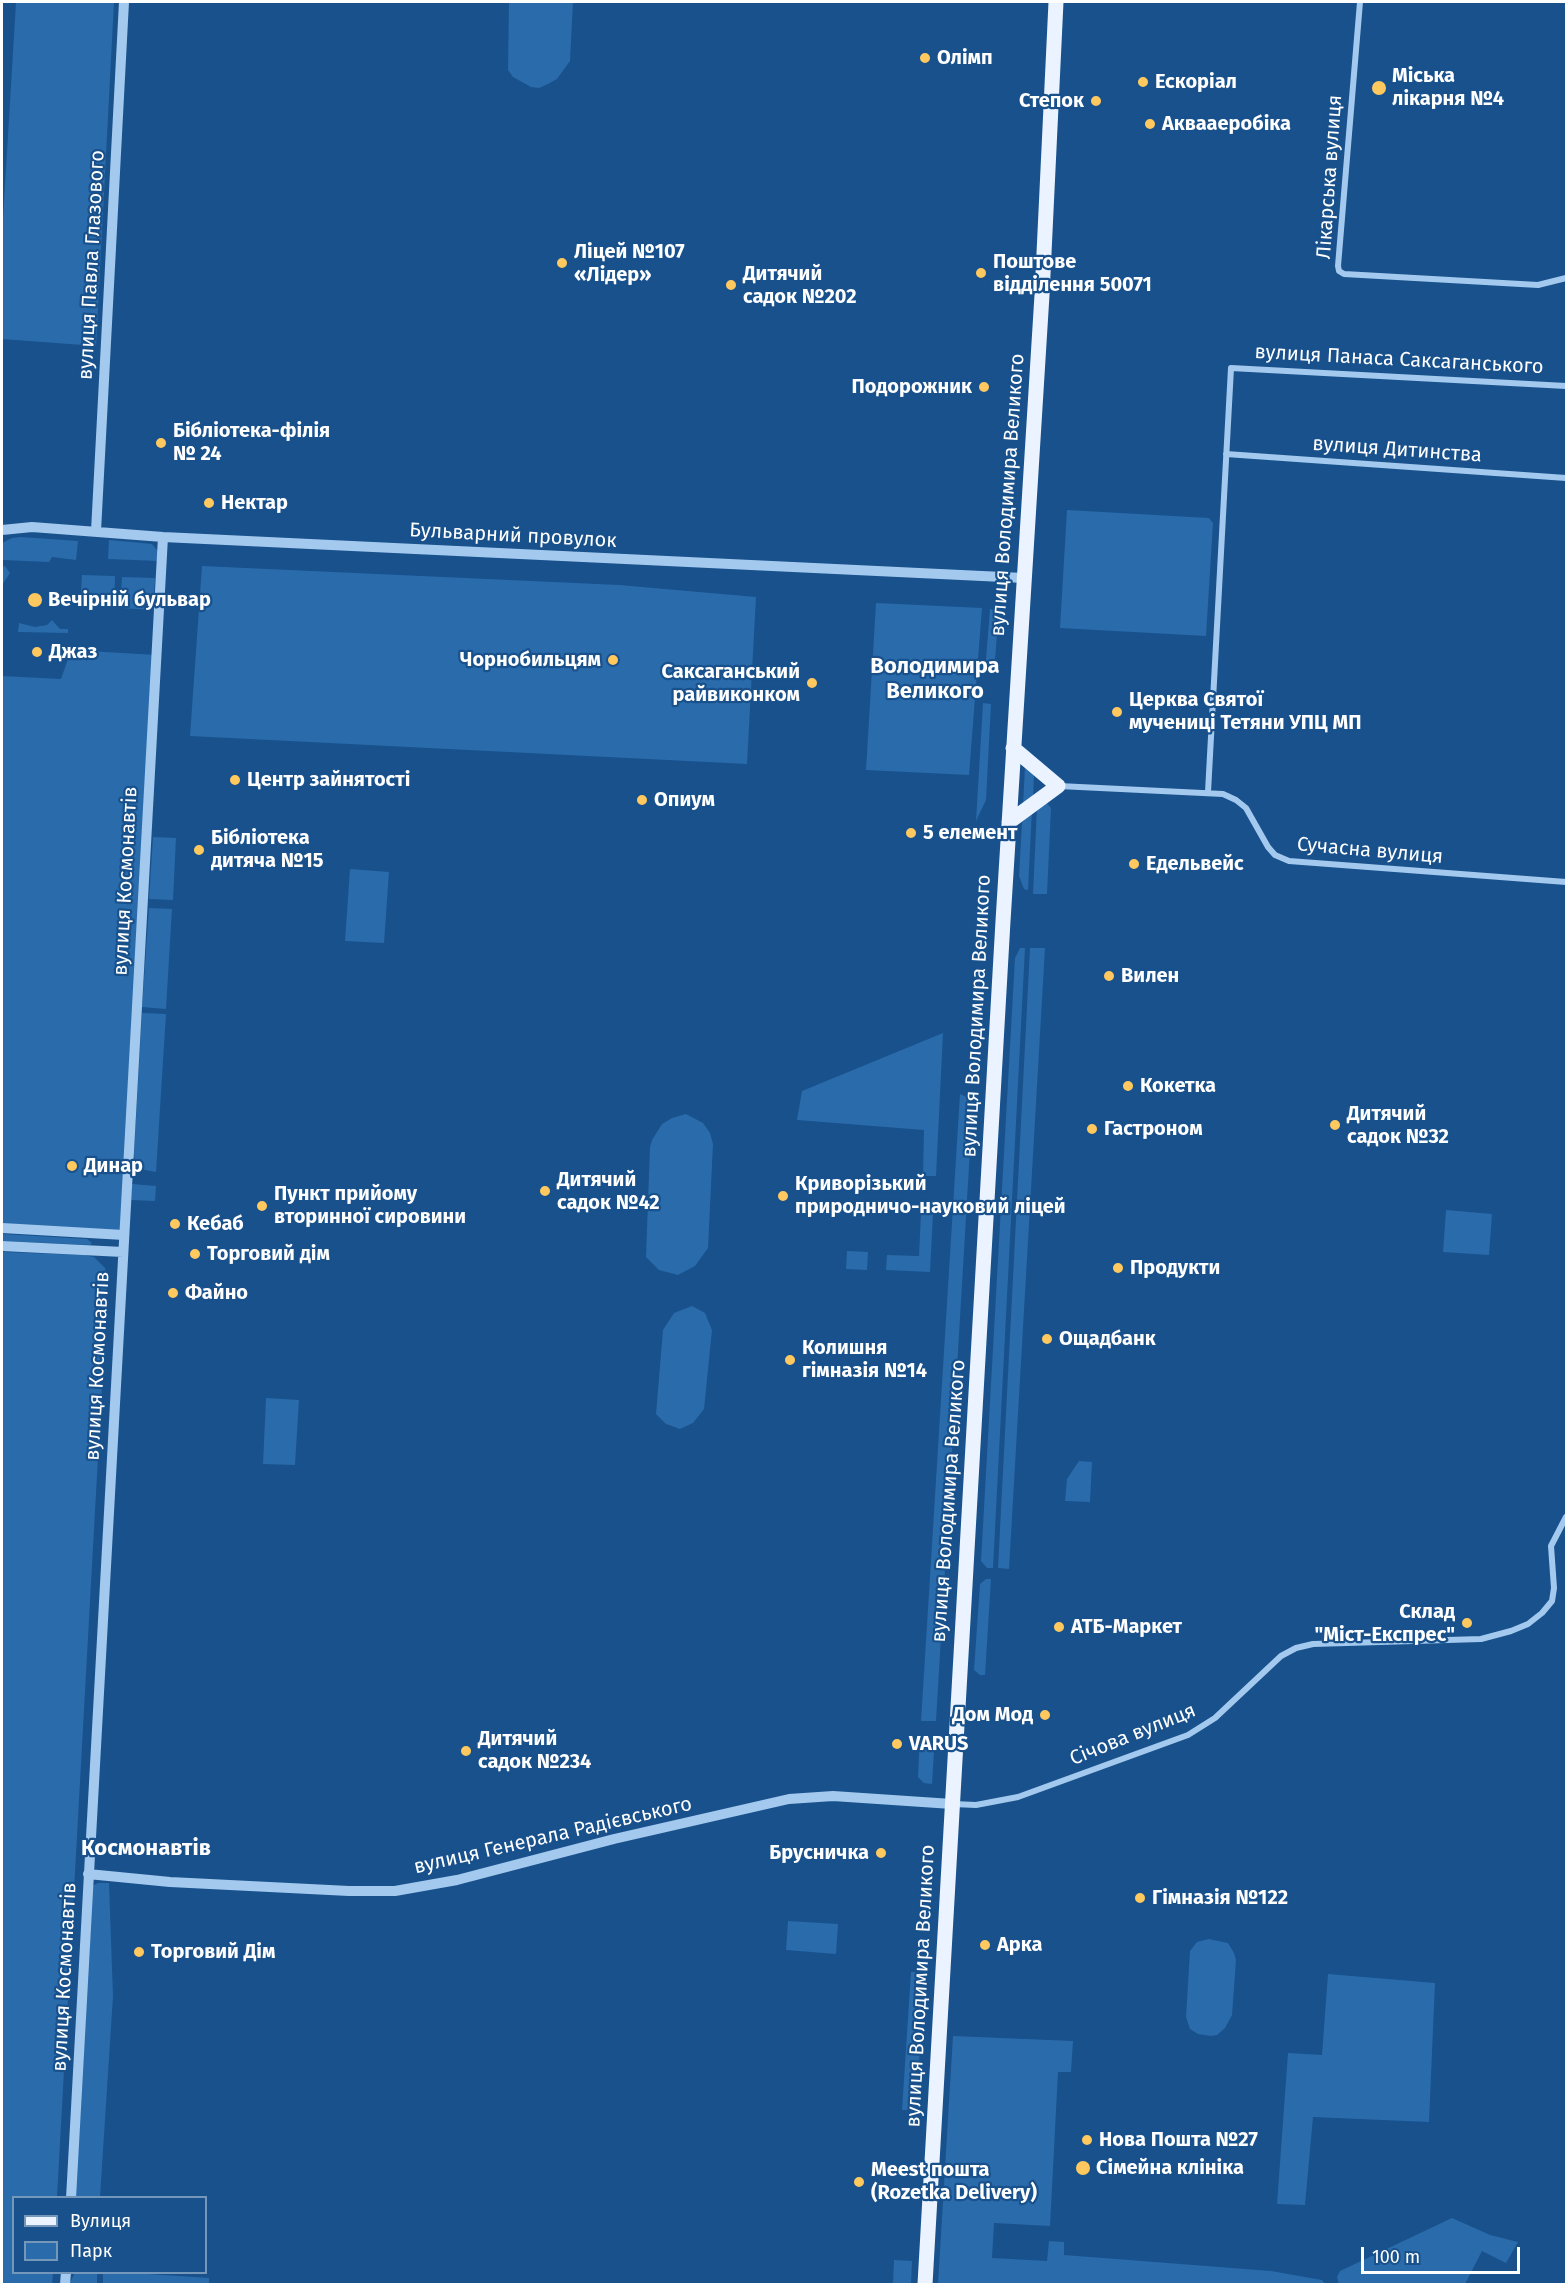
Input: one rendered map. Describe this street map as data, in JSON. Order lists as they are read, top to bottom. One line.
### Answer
{"streets":{"main road":["вулиця Володимира Великого"],"street":["Лікарська вулиця","вулиця Павла Глазового","вулиця Панаса Саксаганського","вулиця Дитинства","Бульварний провулок","Сучасна вулиця","вулиця Космонавтів","Січова вулиця","вулиця Генерала Радієвського"]},"crossings":[["вулиця Павла Глазового","Бульварний провулок"],["вулиця Панаса Саксаганського","вулиця Дитинства"],["вулиця Володимира Великого","Бульварний провулок"],["вулиця Володимира Великого","Січова вулиця"],["вулиця Володимира Великого","вулиця Генерала Радієвського"],["Бульварний провулок","вулиця Космонавтів"],["вулиця Космонавтів","вулиця Генерала Радієвського"],["Січова вулиця","вулиця Генерала Радієвського"]],"districts":["Володимира Великого","Космонавтів"],"places":["Олімп","Ескоріал","Міська лікарня №4","Степок","Аквааеробіка","Ліцей №107 «Лідер»","Поштове відділення 50071","Дитячий садок №202","Подорожник","Бібліотека-філія № 24","Нектар","Вечірній бульвар","Джаз","Чорнобильцям","Саксаганський райвиконком","Церква Святої мучениці Тетяни УПЦ МП","Центр зайнятості","Опиум","5 елемент","Бібліотека дитяча №15","Едельвейс","Вилен","Кокетка","Дитячий садок №32","Гастроном","Динар","Дитячий садок №42","Криворізький природничо-науковий ліцей","Пункт прийому вторинної сировини","Кебаб","Торговий дім","Продукти","Файно","Ощадбанк","Колишня гімназія №14","Склад \"Міст-Експрес\"","АТБ-Маркет","Дом Мод","VARUS","Дитячий садок №234","Брусничка","Гімназія №122","Арка","Торговий Дім","Нова Пошта №27","Сімейна клініка","Meest пошта (Rozetka Delivery)"],"legend":["Вулиця","Парк"],"scale_bar":"100 m"}
